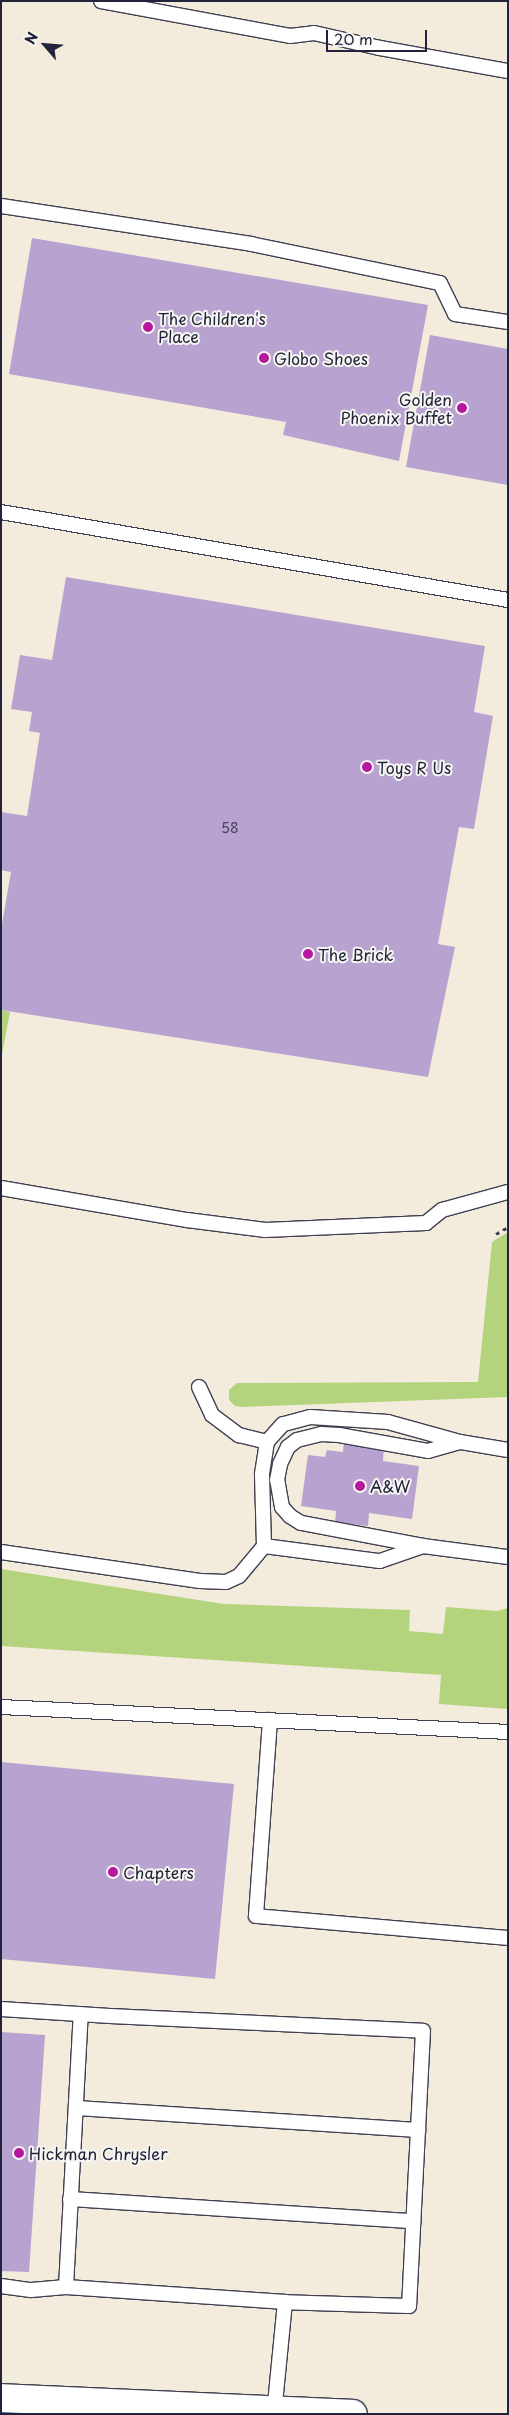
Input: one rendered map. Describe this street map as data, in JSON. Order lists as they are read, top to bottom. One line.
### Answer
{"places":["The Children's Place","Globo Shoes","Golden Phoenix Buffet","Toys R Us","The Brick","A&W","Chapters","Hickman Chrysler"],"house_numbers":["58"],"scale_bar":"20 m","north":"top left"}
